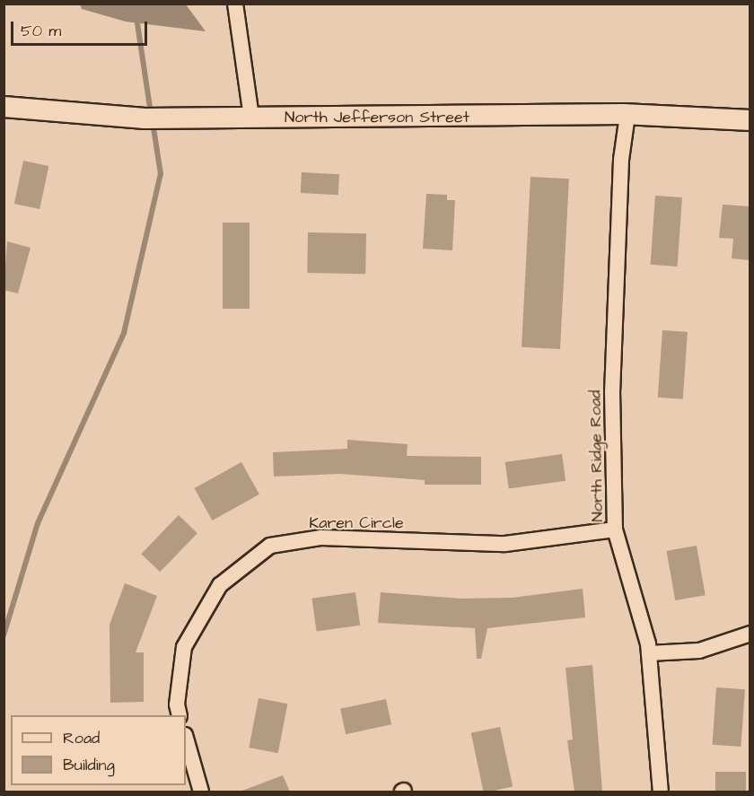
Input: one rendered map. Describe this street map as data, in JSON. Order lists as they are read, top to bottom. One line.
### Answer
{"streets":{"main road":["North Jefferson Street"],"street":["North Ridge Road","Karen Circle"]},"crossings":[["North Jefferson Street","North Ridge Road"],["North Ridge Road","Karen Circle"]],"legend":["Road","Building"],"scale_bar":"50 m"}
